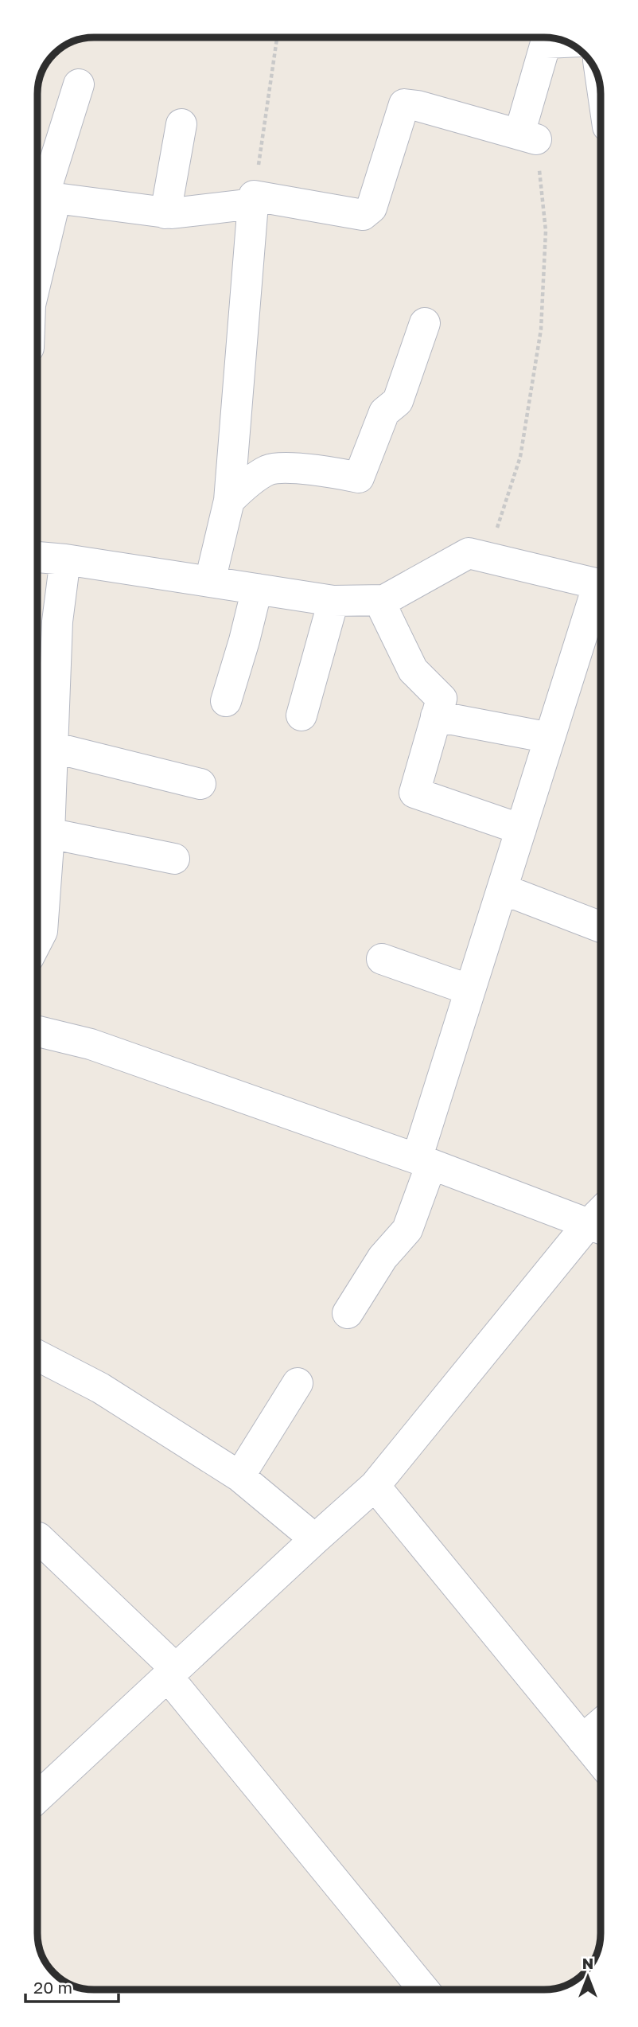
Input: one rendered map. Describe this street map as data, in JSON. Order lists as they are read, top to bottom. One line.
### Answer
{"scale_bar":"20 m","north":"top"}
